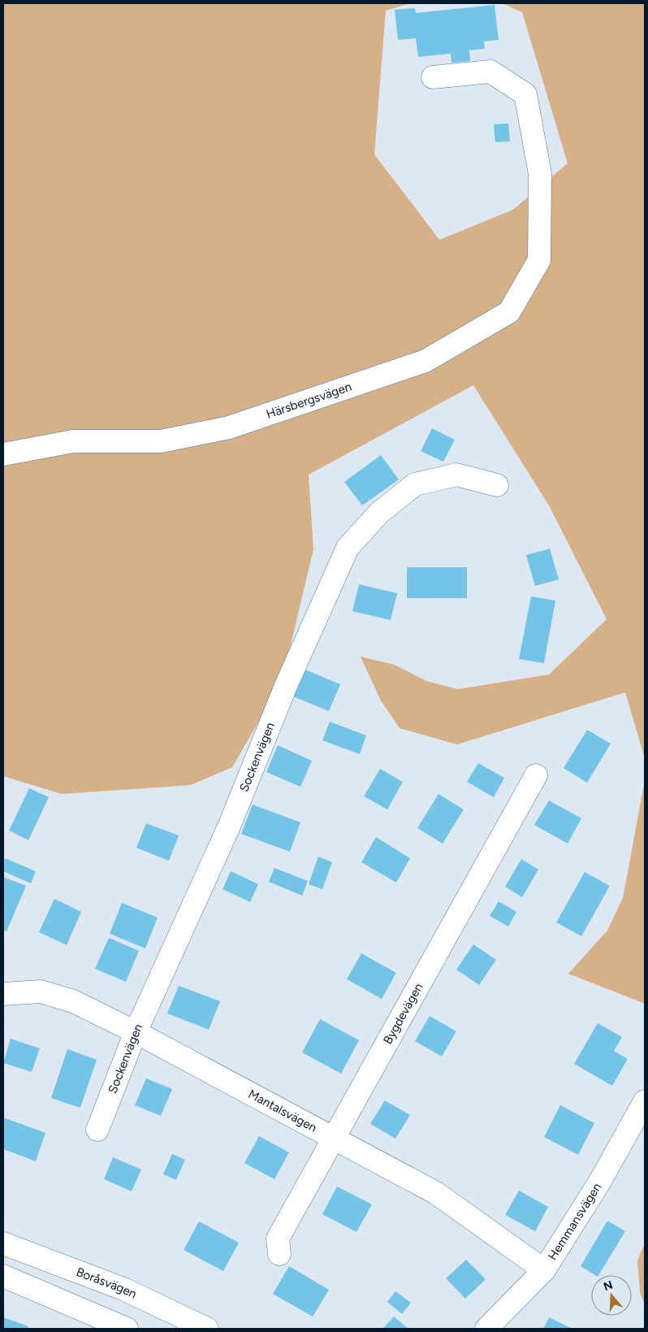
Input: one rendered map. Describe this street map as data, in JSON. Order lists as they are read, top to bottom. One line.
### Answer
{"streets":{"street":["Härsbergsvägen","Sockenvägen","Bygdevägen","Mantalsvägen","Hemmansvägen","Boråsvägen"]},"crossings":[["Sockenvägen","Mantalsvägen"],["Bygdevägen","Mantalsvägen"],["Mantalsvägen","Hemmansvägen"]],"north":"top"}
